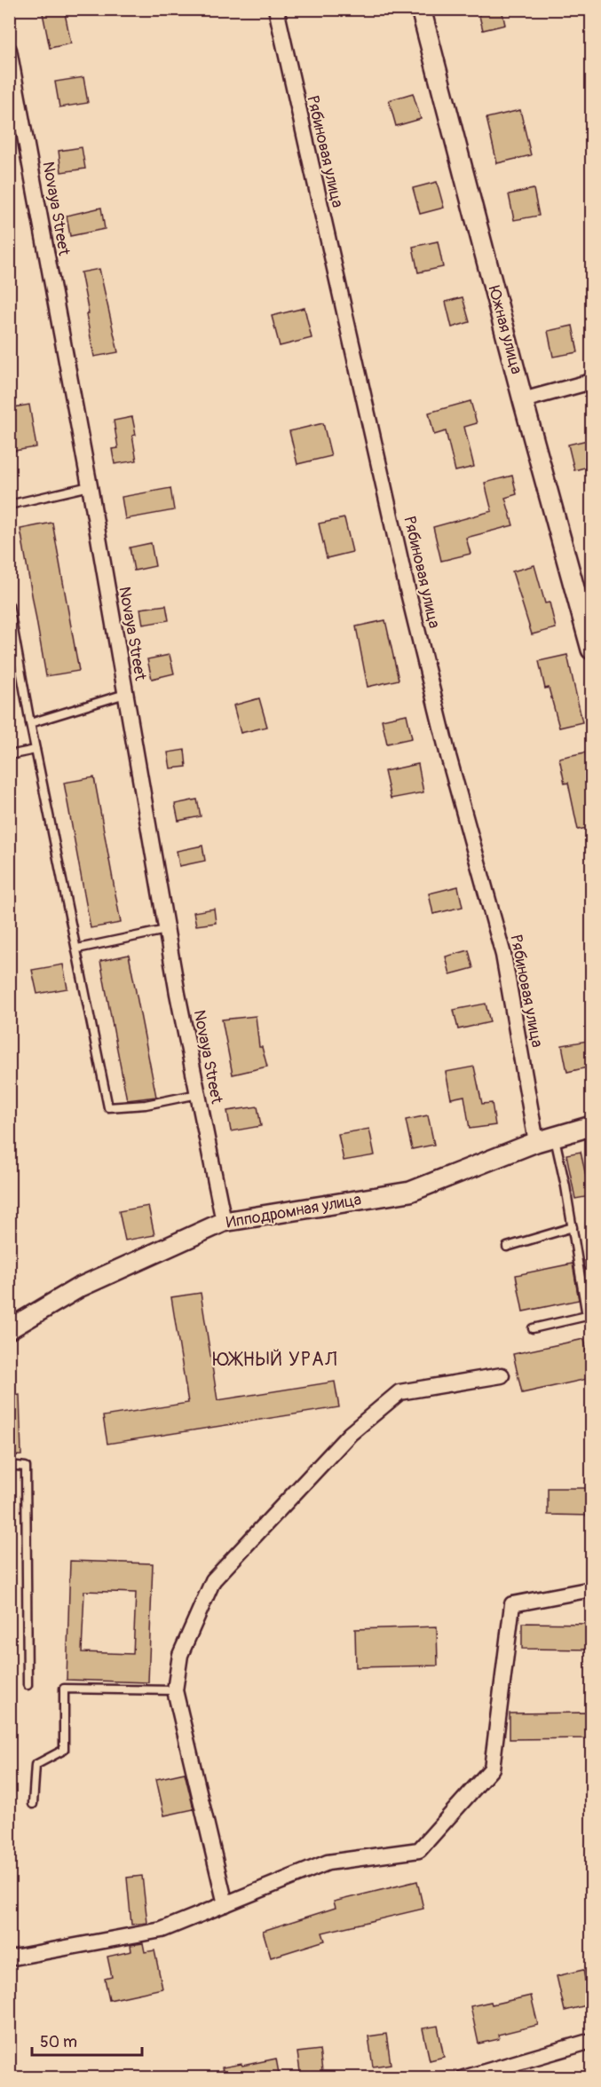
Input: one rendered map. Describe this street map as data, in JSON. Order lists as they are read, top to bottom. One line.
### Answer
{"streets":{"street":["Рябиновая улица","Novaya Street","Южная улица","Ипподромная улица"]},"crossings":[["Рябиновая улица","Ипподромная улица"],["Novaya Street","Ипподромная улица"]],"districts":["ЮЖНЫЙ УРАЛ"],"scale_bar":"50 m"}
